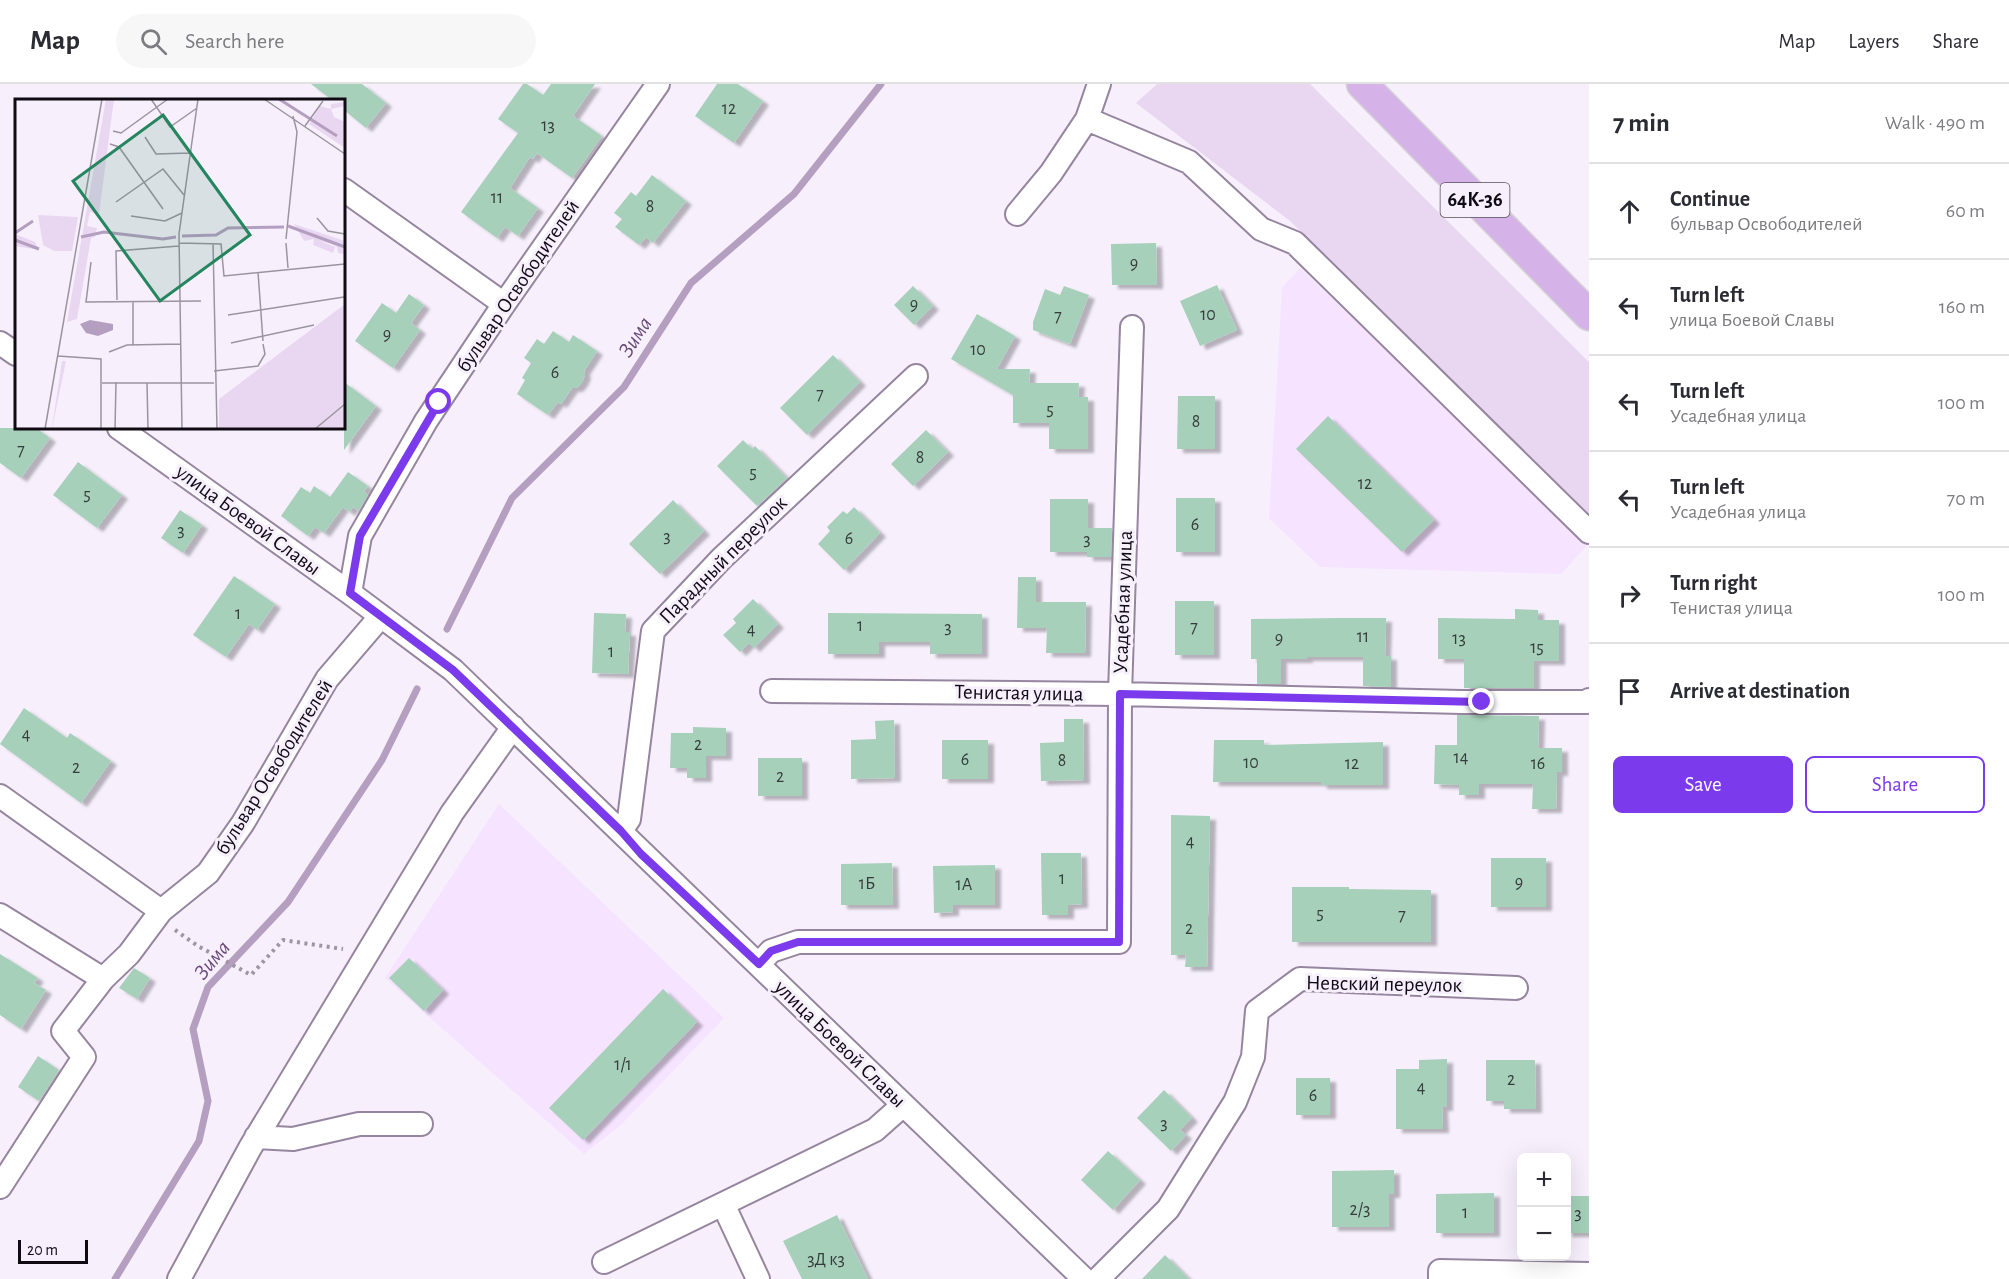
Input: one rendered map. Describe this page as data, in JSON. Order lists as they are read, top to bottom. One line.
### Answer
{"streets":{"main road":["64К-36"],"street":["бульвар Освободителей","улица Боевой Славы","Парадный переулок","Усадебная улица","Тенистая улица","Невский переулок"]},"crossings":[["бульвар Освободителей","улица Боевой Славы"],["улица Боевой Славы","Парадный переулок"],["улица Боевой Славы","Усадебная улица"],["Усадебная улица","Тенистая улица"]],"water":["Зима"],"house_numbers":["12","13","11","8","9","9","10","7","9","10","6","7","5","8","7","8","5","12","5","6","3","3","6","3","1","1","3","7","4","11","9","13","15","1","4","2","14","6","8","10","12","16","2","2","4","1","9","1Б","1А","5","7","2","1/1","2","4","6","3","2/3","1","3","3Д к3"],"scale_bar":"20 m","page":{"header":"Map","search":"Search here","nav":["Map","Layers","Share"],"heading":["7 min","Walk · 490 m"],"list":[["Continue","бульвар Освободителей","60 m"],["Turn left","улица Боевой Славы","160 m"],["Turn left","Усадебная улица","100 m"],["Turn left","Усадебная улица","70 m"],["Turn right","Тенистая улица","100 m"],"Arrive at destination"],"buttons":["Save","Share"],"map_buttons":["+","−"],"scale":"20 m"}}
